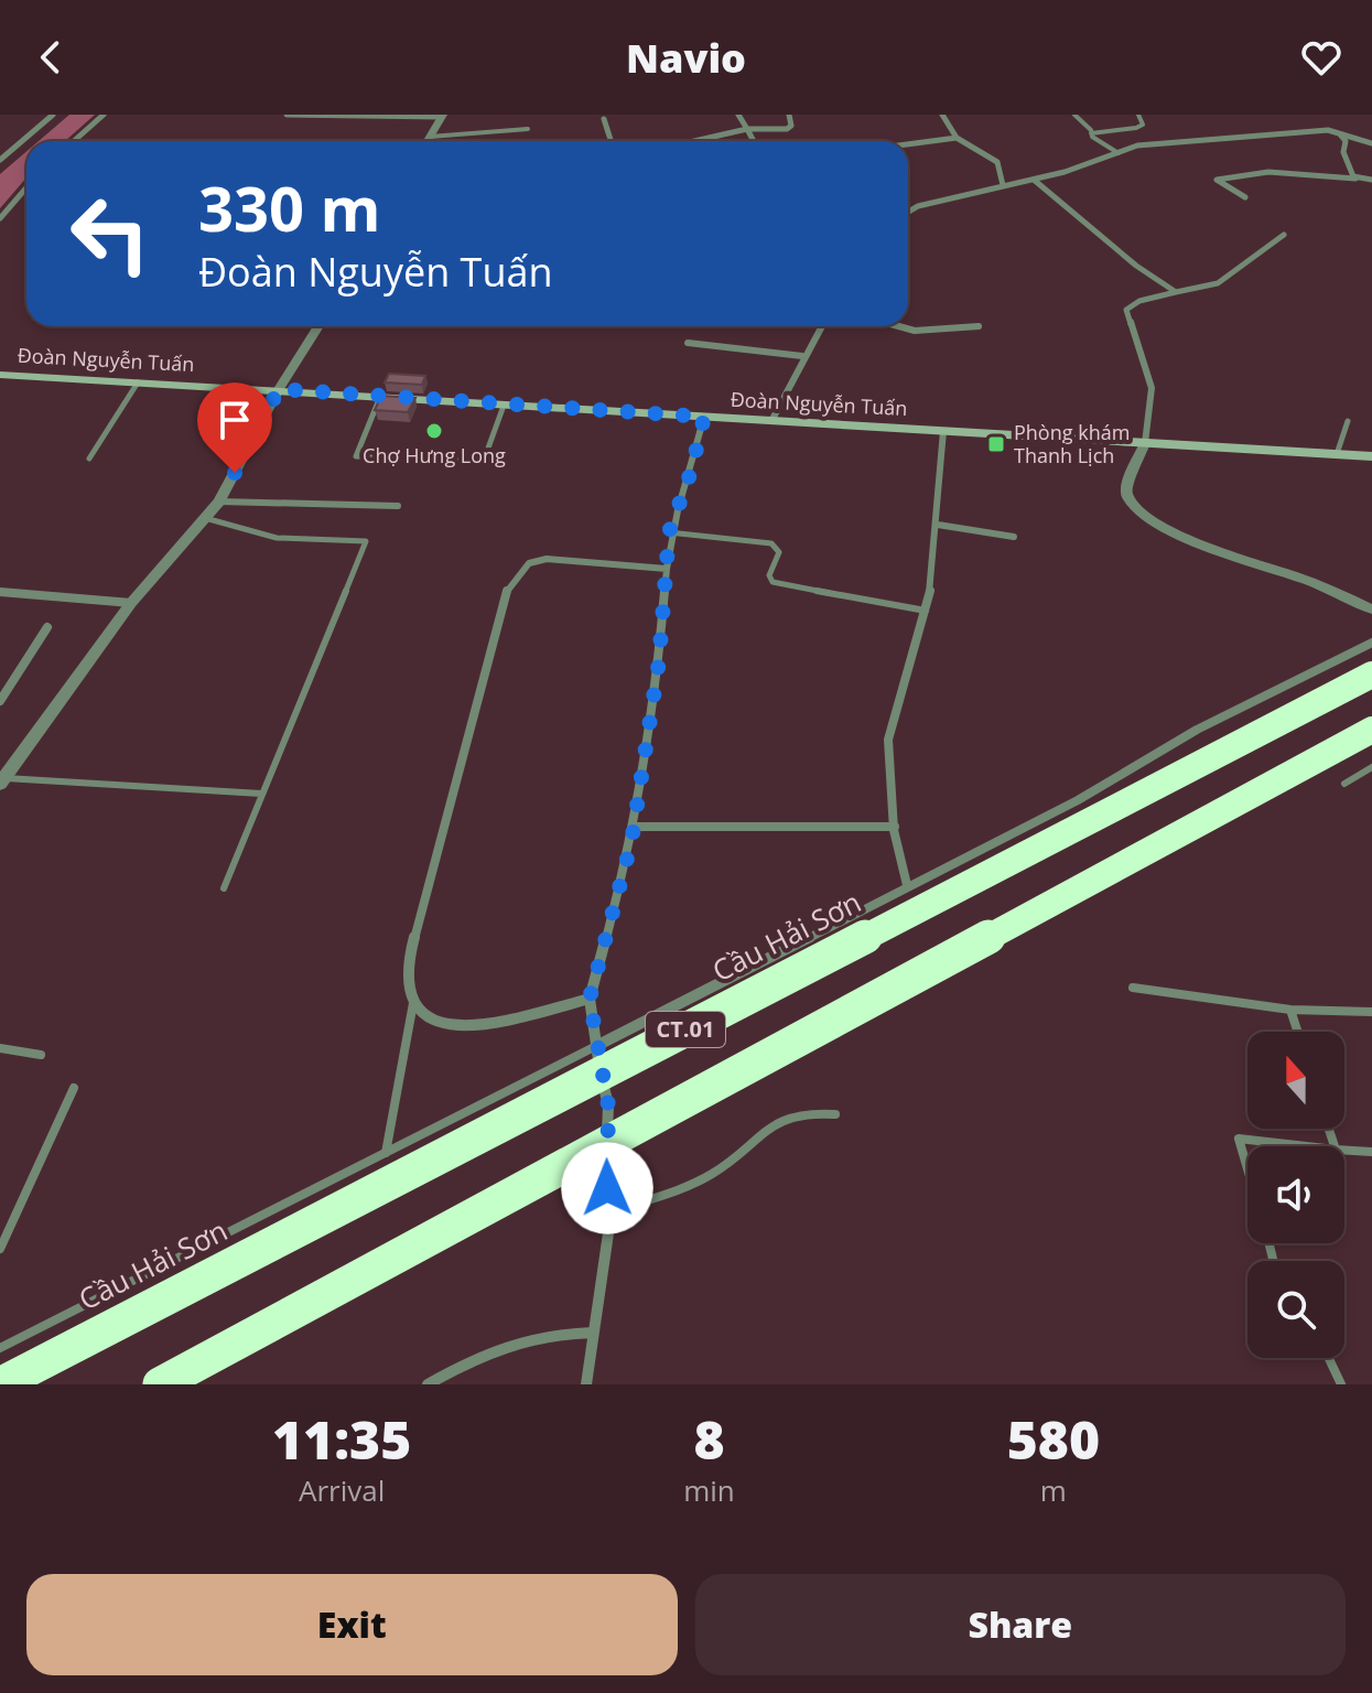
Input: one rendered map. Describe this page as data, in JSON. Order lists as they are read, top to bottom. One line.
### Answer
{"streets":{"highway":["Cầu Hải Sơn","CT.01"],"main road":["Đoàn Nguyễn Tuấn"]},"places":{"other":["Chợ Hưng Long"],"transit":["Phòng khám Thanh Lịch"]},"north":"top","page":{"header":"Navio","turn":["330 m","Đoàn Nguyễn Tuấn"],"eta":["11:35","Arrival","8","min","580","m"],"buttons":["Exit","Share"]}}
